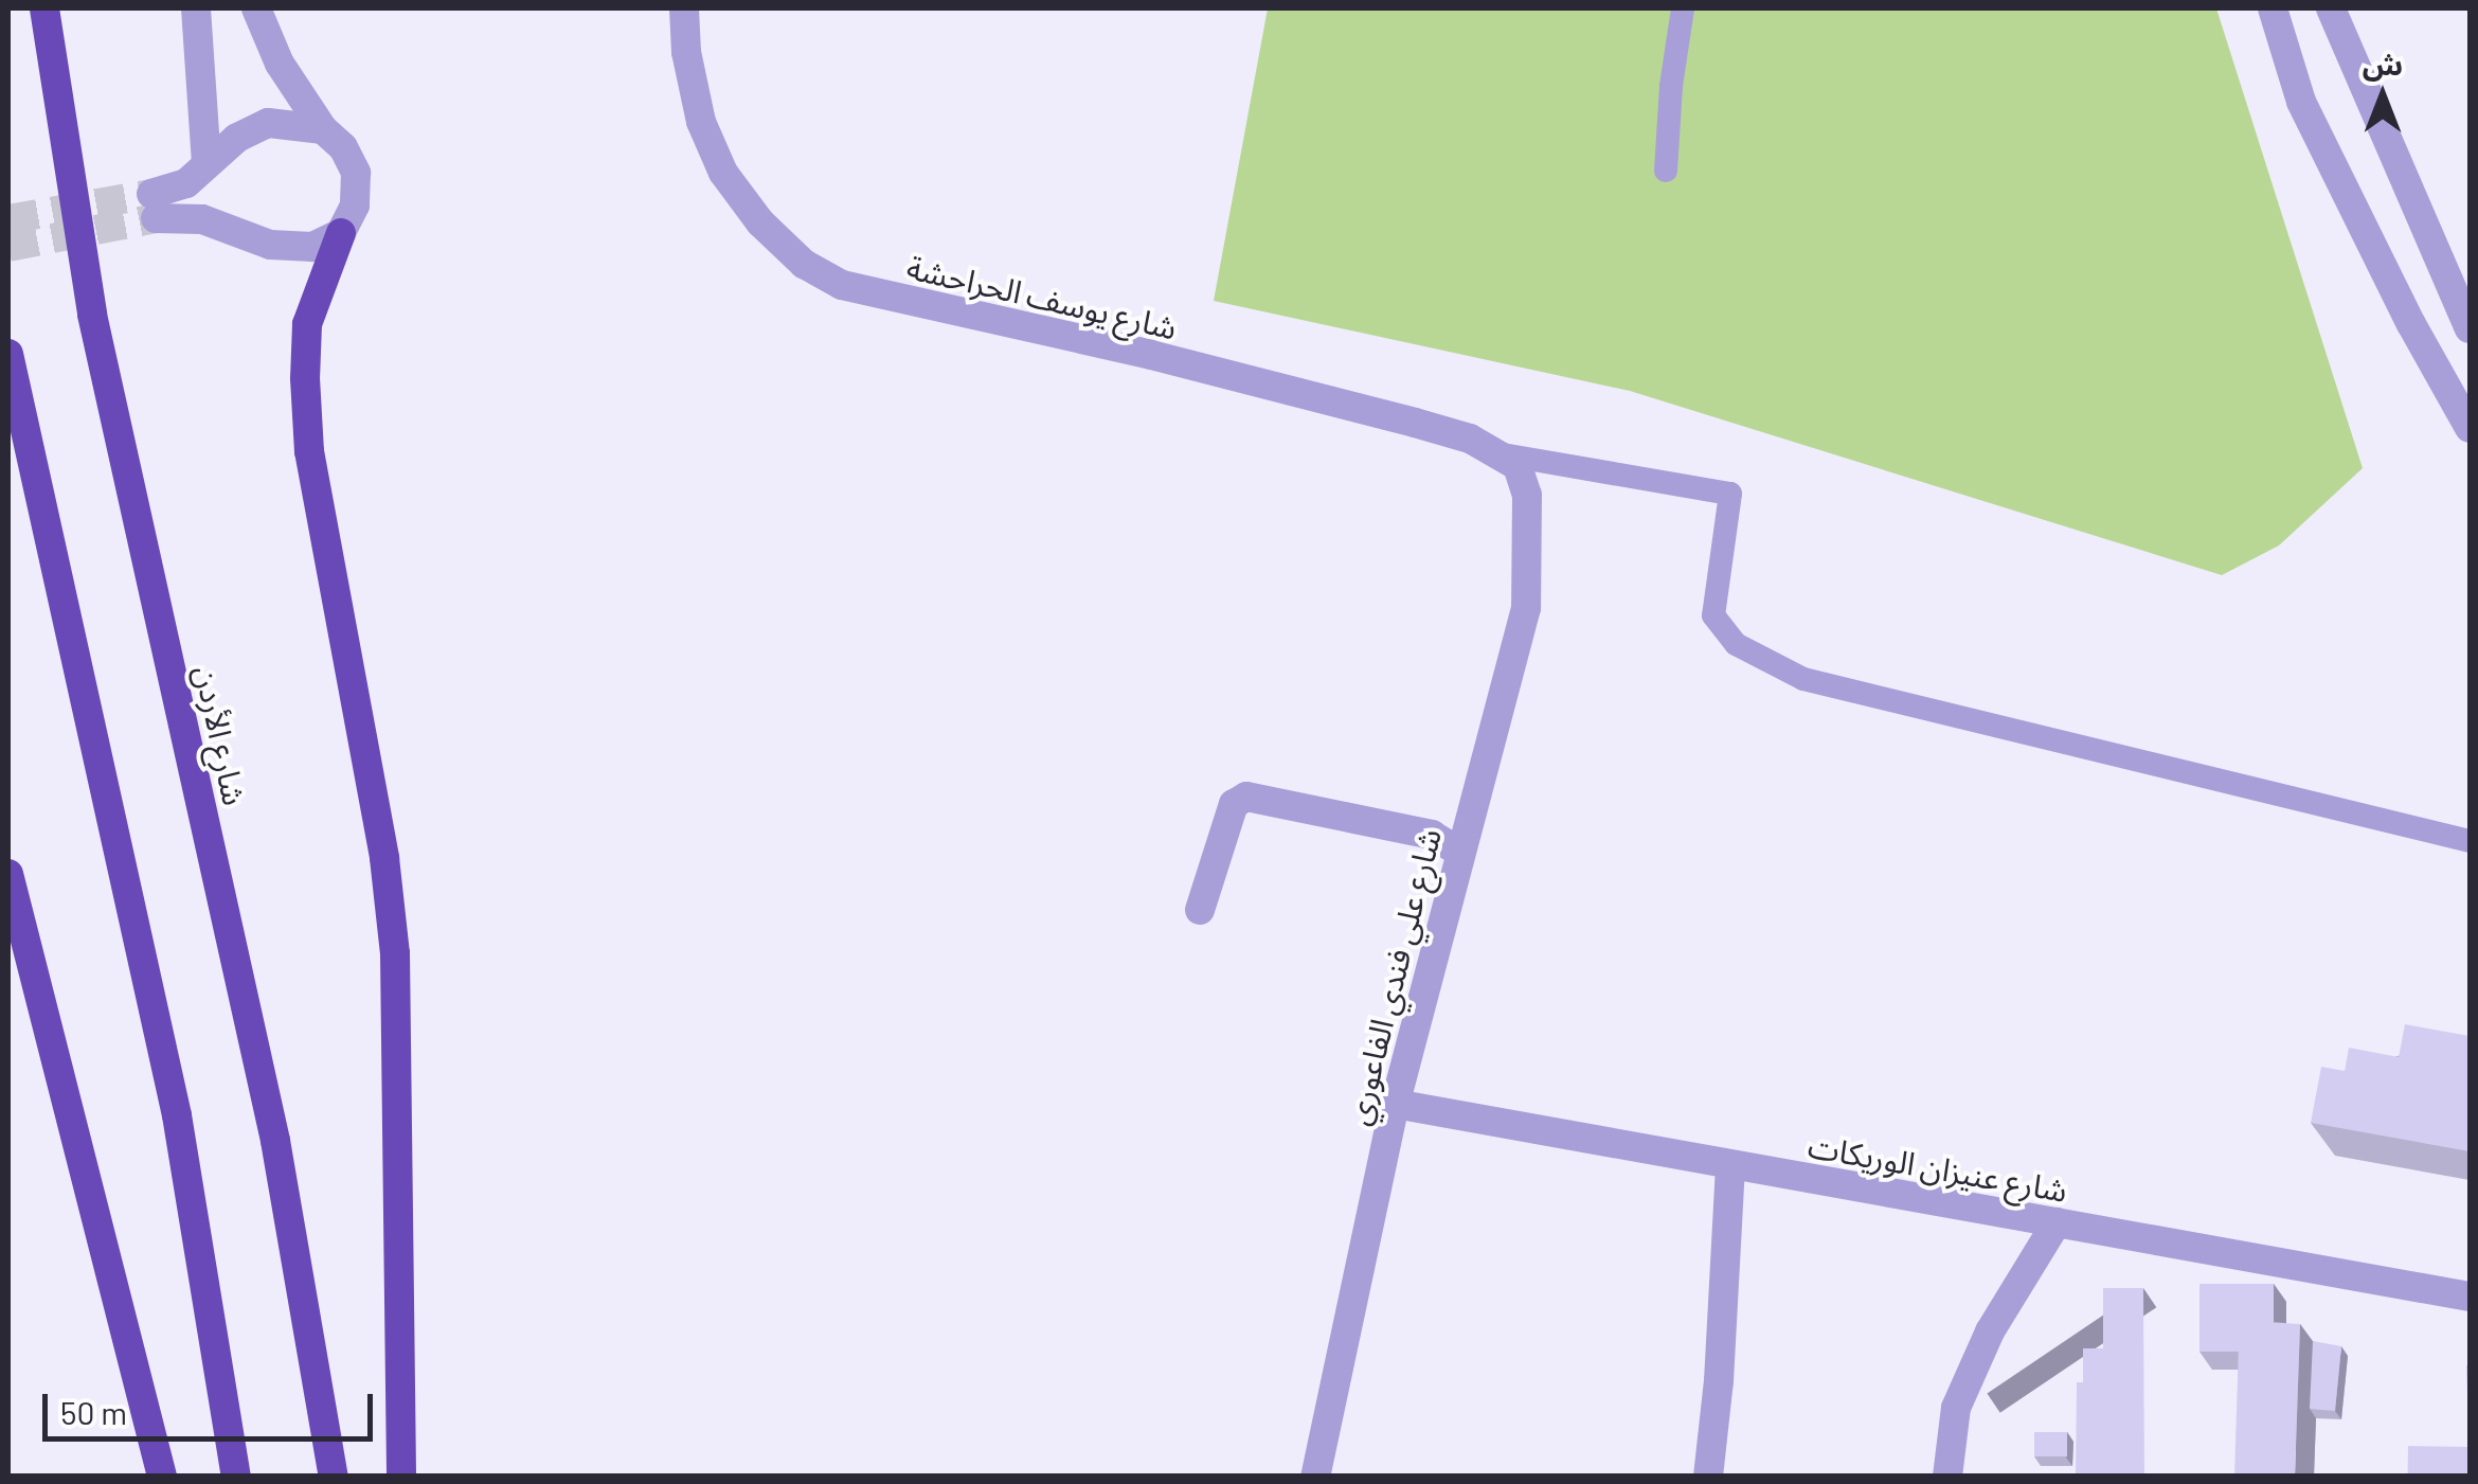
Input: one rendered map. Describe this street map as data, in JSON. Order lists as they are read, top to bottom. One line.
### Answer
{"streets":{"highway":["شارع الأردن"],"street":["شارع يوسف الحراحشة","شارع علي فندي الفاعوري","شارع عنيزان الوريكات"]},"crossings":[["شارع يوسف الحراحشة","شارع علي فندي الفاعوري"],["شارع علي فندي الفاعوري","شارع عنيزان الوريكات"]],"scale_bar":"50 m","north":"top"}
